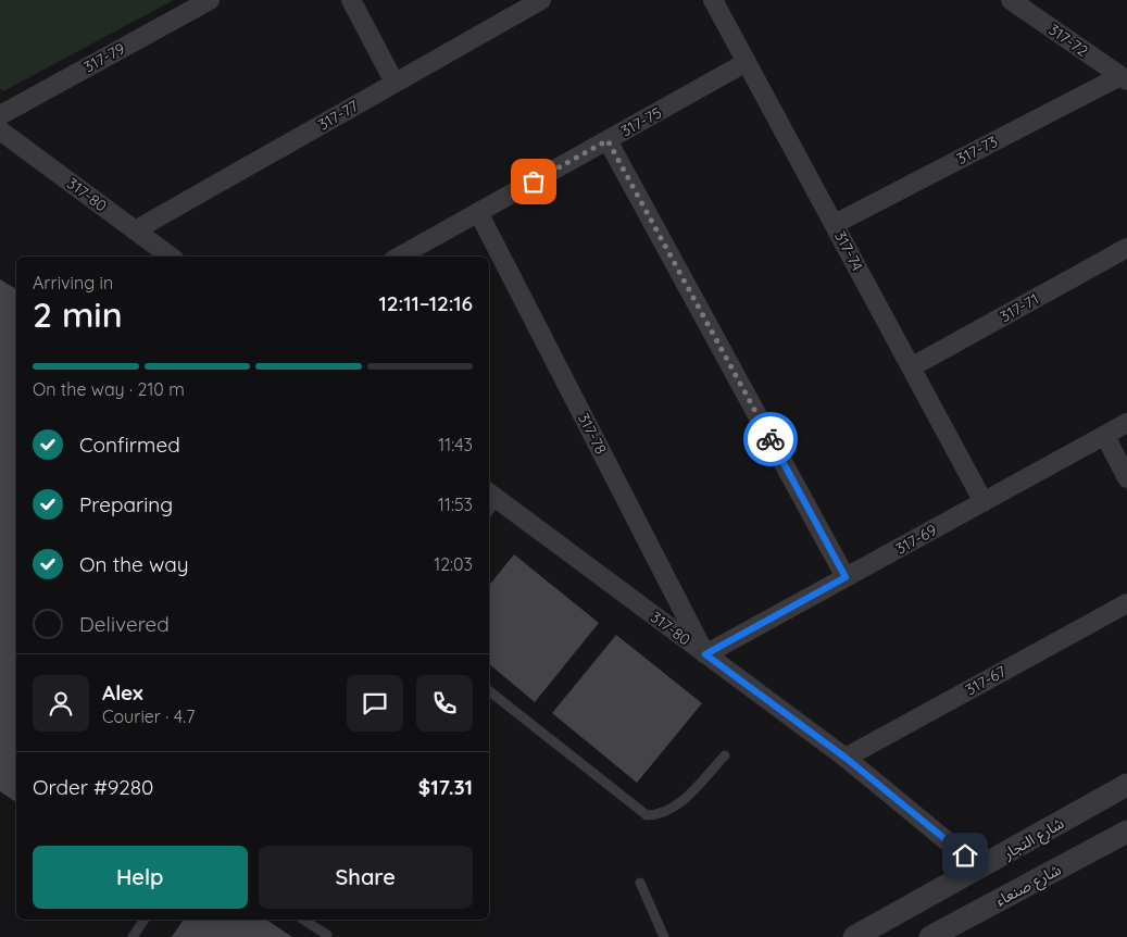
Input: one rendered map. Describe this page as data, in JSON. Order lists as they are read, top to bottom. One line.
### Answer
{"streets":{"street":["317-72","317-79","317-77","317-75","317-73","317-80","317-74","317-71","317-78","317-69","317-67","شارع التجار","شارع صنعاء"]},"crossings":[["317-72","317-73"],["317-77","317-80"],["317-75","317-74"],["317-75","317-78"],["317-73","317-74"],["317-80","317-78"],["317-80","317-69"],["317-80","317-67"],["317-80","شارع التجار"],["317-74","317-71"],["317-74","317-69"],["317-78","317-69"]],"page":{"heading":["2 min","Arriving in","12:11–12:16"],"panel":["Alex","Courier · 4.7","Order #9280","$17.31"],"bar":"On the way · 210 m","list":[["Confirmed","11:43"],["Preparing","11:53"],["On the way","12:03"],"Delivered"],"buttons":["Help","Share"]}}
